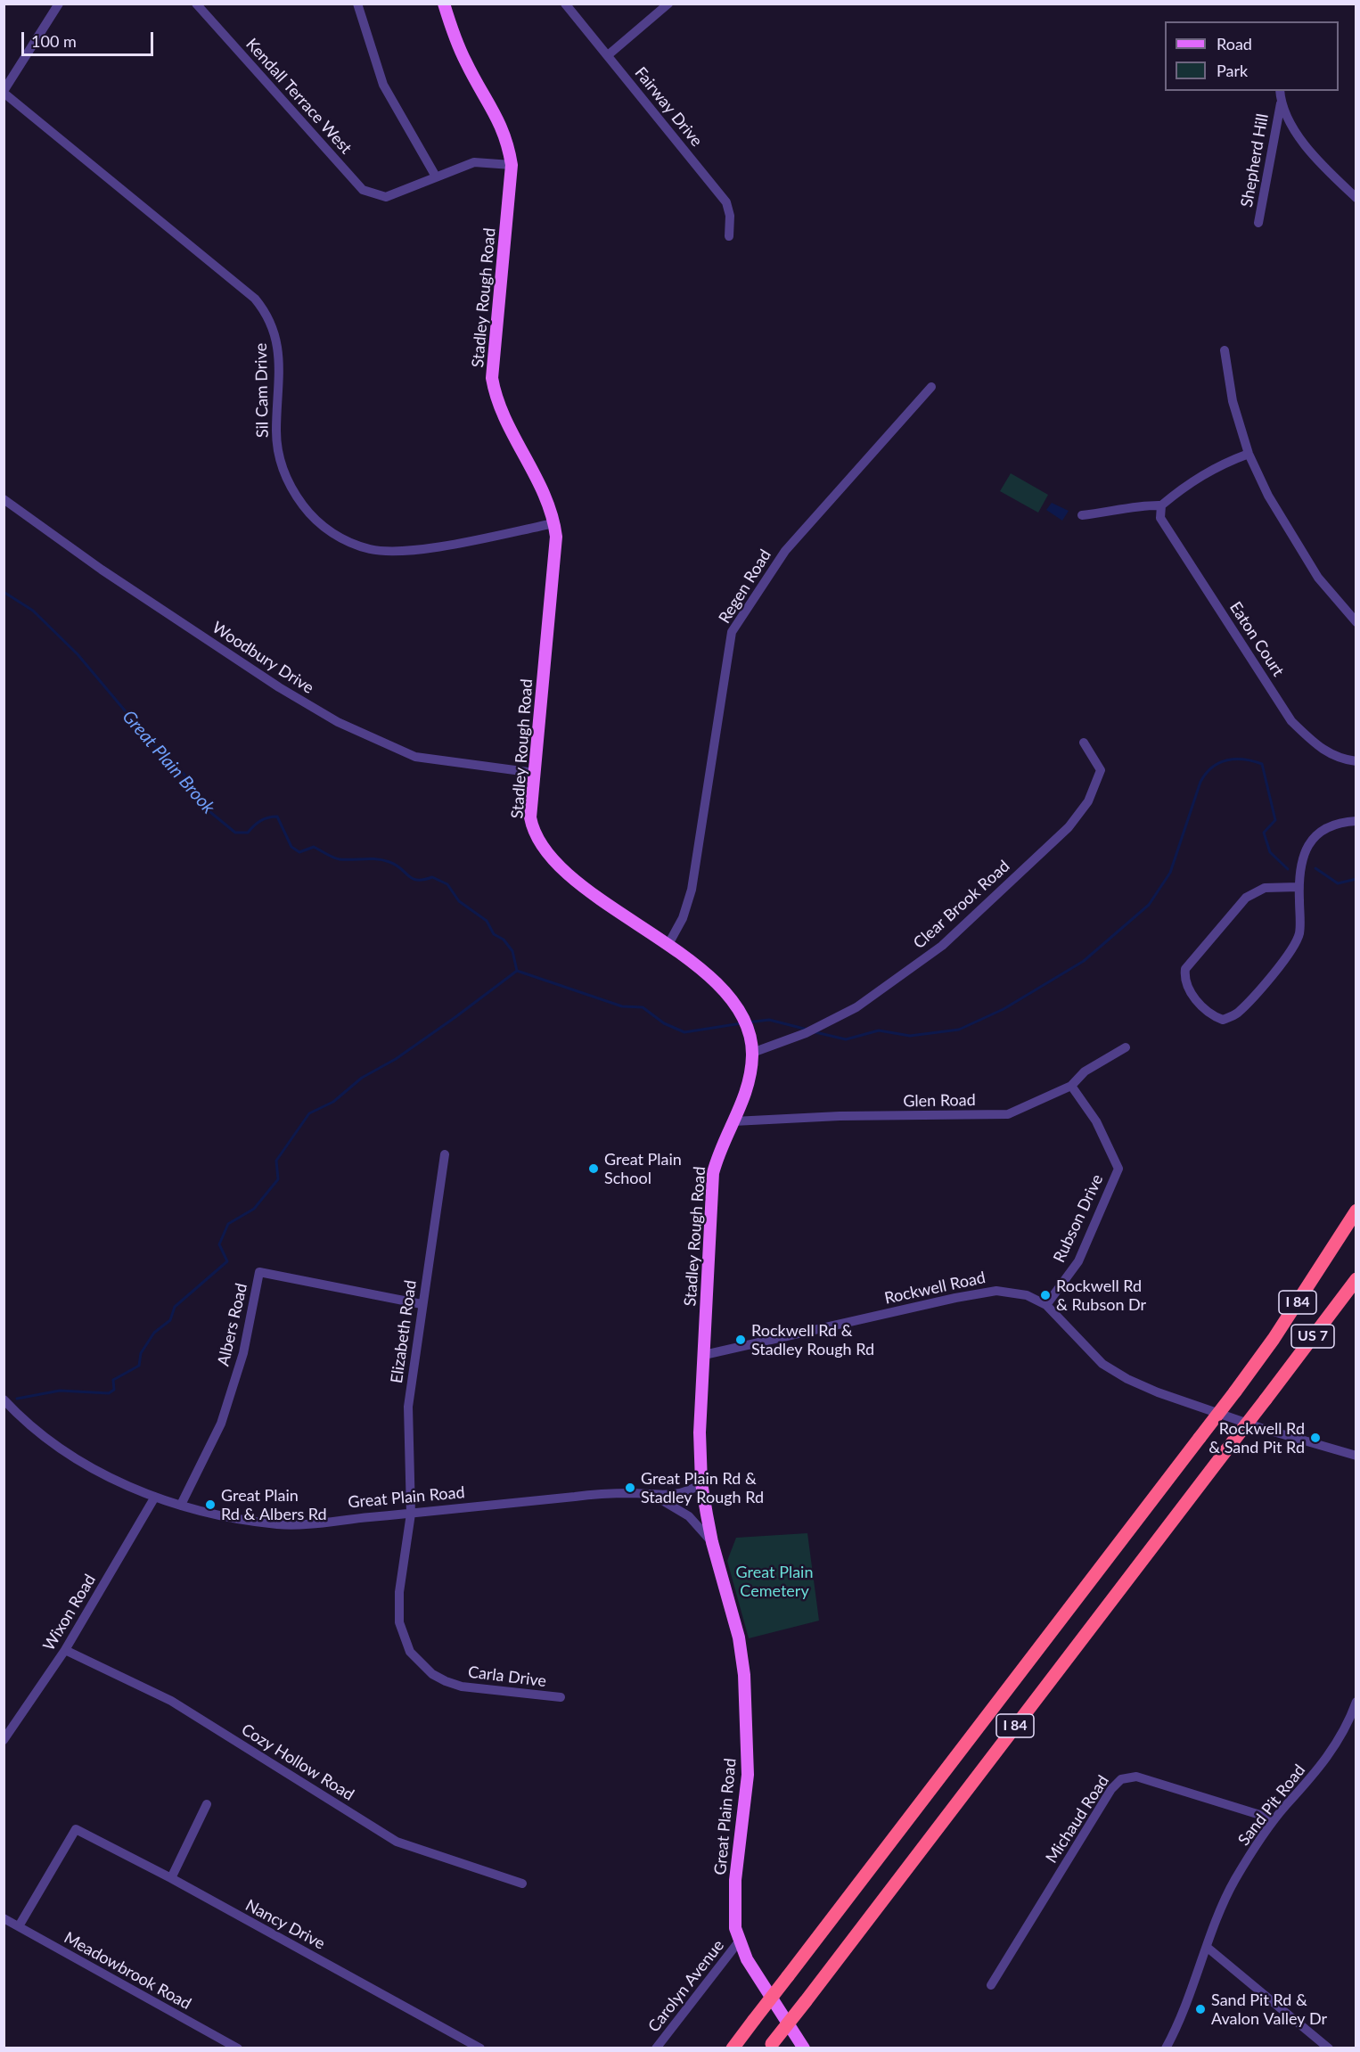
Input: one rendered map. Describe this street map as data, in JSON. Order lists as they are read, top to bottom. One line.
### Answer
{"streets":{"highway":["I 84","US 7"],"main road":["Stadley Rough Road","Great Plain Road"],"street":["Kendall Terrace West","Fairway Drive","Shepherd Hill","Sil Cam Drive","Regen Road","Eaton Court","Woodbury Drive","Clear Brook Road","Glen Road","Rubson Drive","Rockwell Road","Albers Road","Elizabeth Road","Wixon Road","Carla Drive","Cozy Hollow Road","Sand Pit Road","Michaud Road","Nancy Drive","Meadowbrook Road","Carolyn Avenue"]},"crossings":[["Stadley Rough Road","Sil Cam Drive"],["Stadley Rough Road","Regen Road"],["Stadley Rough Road","Woodbury Drive"],["Stadley Rough Road","Clear Brook Road"],["Stadley Rough Road","Glen Road"],["Stadley Rough Road","Rockwell Road"],["Stadley Rough Road","Great Plain Road"],["Glen Road","Rubson Drive"],["Rubson Drive","Rockwell Road"],["I 84","US 7"],["Albers Road","Elizabeth Road"],["Albers Road","Great Plain Road"],["Elizabeth Road","Great Plain Road"],["Elizabeth Road","Carla Drive"],["Great Plain Road","Wixon Road"],["Great Plain Road","Carla Drive"],["Great Plain Road","Carolyn Avenue"],["Wixon Road","Cozy Hollow Road"],["Sand Pit Road","Michaud Road"],["Nancy Drive","Meadowbrook Road"]],"water":["Great Plain Brook"],"parks":["Great Plain Cemetery"],"places":["Great Plain School","Rockwell Rd & Rubson Dr","Rockwell Rd & Stadley Rough Rd","Rockwell Rd & Sand Pit Rd","Great Plain Rd & Stadley Rough Rd","Great Plain Rd & Albers Rd","Sand Pit Rd & Avalon Valley Dr"],"legend":["Road","Park"],"scale_bar":"100 m"}
